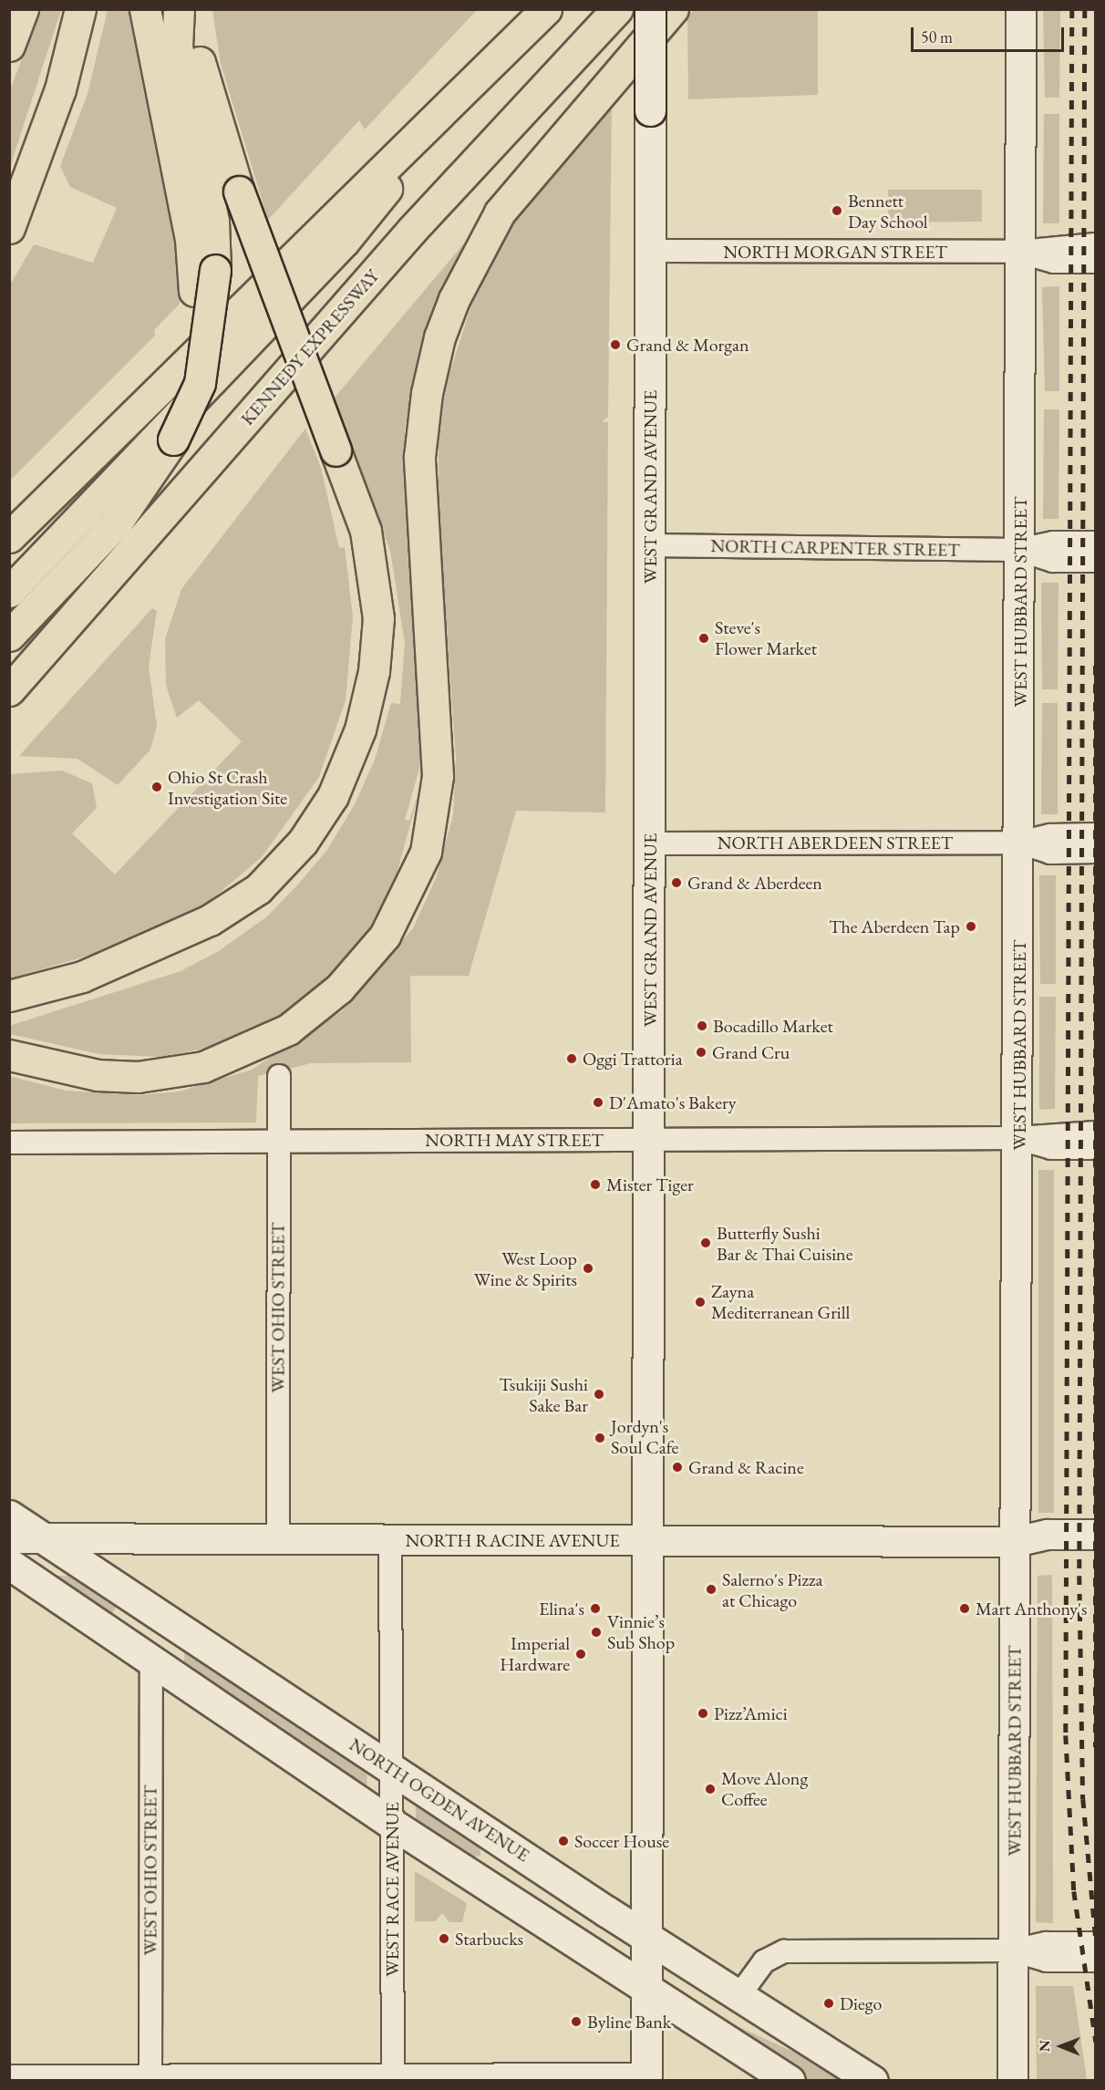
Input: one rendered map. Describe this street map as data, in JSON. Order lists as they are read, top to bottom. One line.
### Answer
{"streets":{"highway":["KENNEDY EXPRESSWAY"],"main road":["WEST GRAND AVENUE","NORTH OGDEN AVENUE"],"street":["NORTH MORGAN STREET","NORTH CARPENTER STREET","WEST HUBBARD STREET","NORTH ABERDEEN STREET","NORTH MAY STREET","WEST OHIO STREET","NORTH RACINE AVENUE","WEST RACE AVENUE"]},"crossings":[["NORTH MORGAN STREET","WEST GRAND AVENUE"],["NORTH MORGAN STREET","WEST HUBBARD STREET"],["WEST GRAND AVENUE","NORTH CARPENTER STREET"],["WEST GRAND AVENUE","NORTH ABERDEEN STREET"],["WEST GRAND AVENUE","NORTH MAY STREET"],["WEST GRAND AVENUE","NORTH RACINE AVENUE"],["WEST GRAND AVENUE","NORTH OGDEN AVENUE"],["NORTH CARPENTER STREET","WEST HUBBARD STREET"],["WEST HUBBARD STREET","NORTH ABERDEEN STREET"],["WEST HUBBARD STREET","NORTH MAY STREET"],["WEST HUBBARD STREET","NORTH RACINE AVENUE"],["NORTH MAY STREET","WEST OHIO STREET"],["WEST OHIO STREET","NORTH RACINE AVENUE"],["NORTH RACINE AVENUE","NORTH OGDEN AVENUE"],["NORTH RACINE AVENUE","WEST RACE AVENUE"],["NORTH OGDEN AVENUE","WEST RACE AVENUE"]],"places":["Bennett Day School","Grand & Morgan","Steve's Flower Market","Ohio St Crash Investigation Site","Grand & Aberdeen","The Aberdeen Tap","Bocadillo Market","Grand Cru","Oggi Trattoria","D'Amato's Bakery","Mister Tiger","Butterfly Sushi Bar & Thai Cuisine","West Loop Wine & Spirits","Zayna Mediterranean Grill","Tsukiji Sushi Sake Bar","Jordyn's Soul Cafe","Grand & Racine","Salerno's Pizza at Chicago","Elina's","Mart Anthony's","Vinnie’s Sub Shop","Imperial Hardware","Pizz’Amici","Move Along Coffee","Soccer House","Starbucks","Diego","Byline Bank"],"scale_bar":"50 m","north":"left"}
